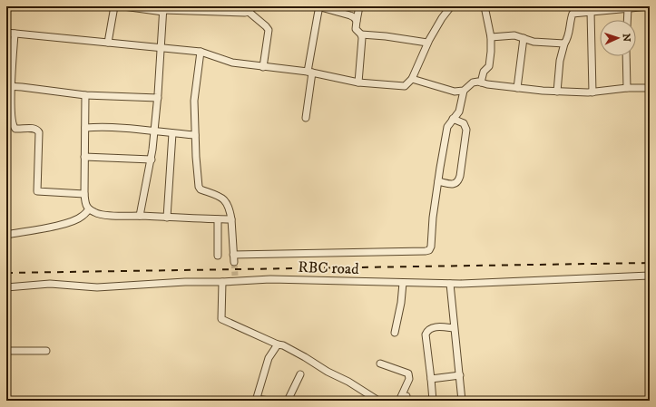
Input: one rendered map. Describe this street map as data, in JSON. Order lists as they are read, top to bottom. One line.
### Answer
{"streets":{"street":["RBC road"]},"north":"right"}
